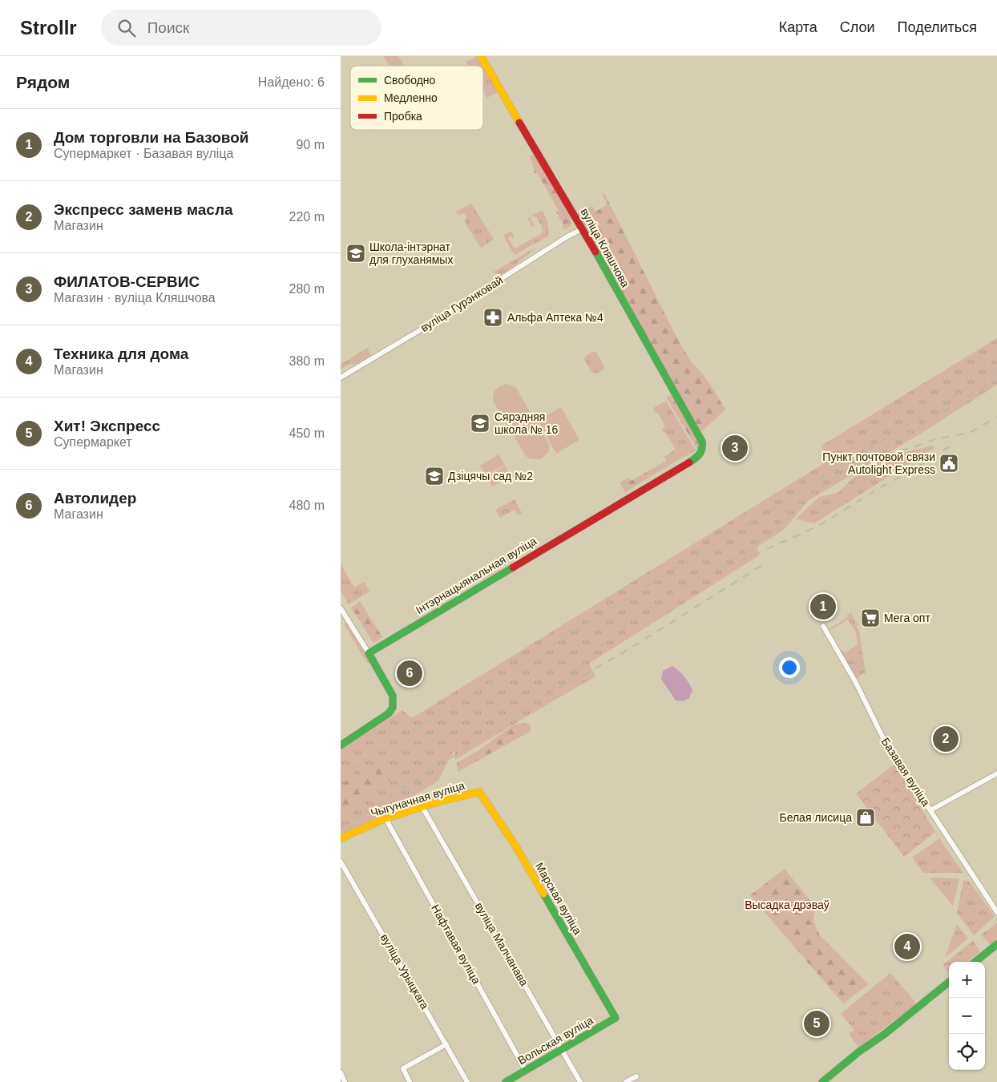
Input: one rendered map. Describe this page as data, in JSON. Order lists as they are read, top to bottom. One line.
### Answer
{"streets":{"street":["вуліца Кляшчова","вуліца Гурэнковай","Інтэрнацыянальная вуліца","Базавая вуліца","Чыгуначная вуліца","Марская вуліца","Нафтавая вуліца","вуліца Малчанава","вуліца Урыцкага","Вольская вуліца"]},"crossings":[["вуліца Кляшчова","вуліца Гурэнковай"],["вуліца Кляшчова","Інтэрнацыянальная вуліца"],["Чыгуначная вуліца","Марская вуліца"],["Чыгуначная вуліца","Нафтавая вуліца"],["Чыгуначная вуліца","вуліца Малчанава"],["Марская вуліца","Вольская вуліца"],["Нафтавая вуліца","Вольская вуліца"],["вуліца Малчанава","Вольская вуліца"]],"parks":["Высадка дрэваў"],"places":{"school or university":["Школа-інтэрнат для глуханямых","Сярэдняя школа № 16","Дзіцячы сад №2"],"pharmacy":["Альфа Аптека №4"],"public building":["Пункт почтовой связи Autolight Express"],"supermarket":["Мега опт"],"shop":["Белая лисица"]},"legend":["Свободно","Медленно","Пробка"],"page":{"header":"Strollr","search":"Поиск","nav":["Карта","Слои","Поделиться"],"heading":["Рядом","Найдено: 6"],"list":[{"mark":"1","name":"Дом торговли на Базовой","note":"Супермаркет · Базавая вуліца","value":"90 m"},{"mark":"2","name":"Экспресс заменв масла","note":"Магазин","value":"220 m"},{"mark":"3","name":"ФИЛАТОВ-СЕРВИС","note":"Магазин · вуліца Кляшчова","value":"280 m"},{"mark":"4","name":"Техника для дома","note":"Магазин","value":"380 m"},{"mark":"5","name":"Хит! Экспресс","note":"Супермаркет","value":"450 m"},{"mark":"6","name":"Автолидер","note":"Магазин","value":"480 m"}],"pins":["3","1","6","2","4","5"],"map_buttons":["+","−"]}}
